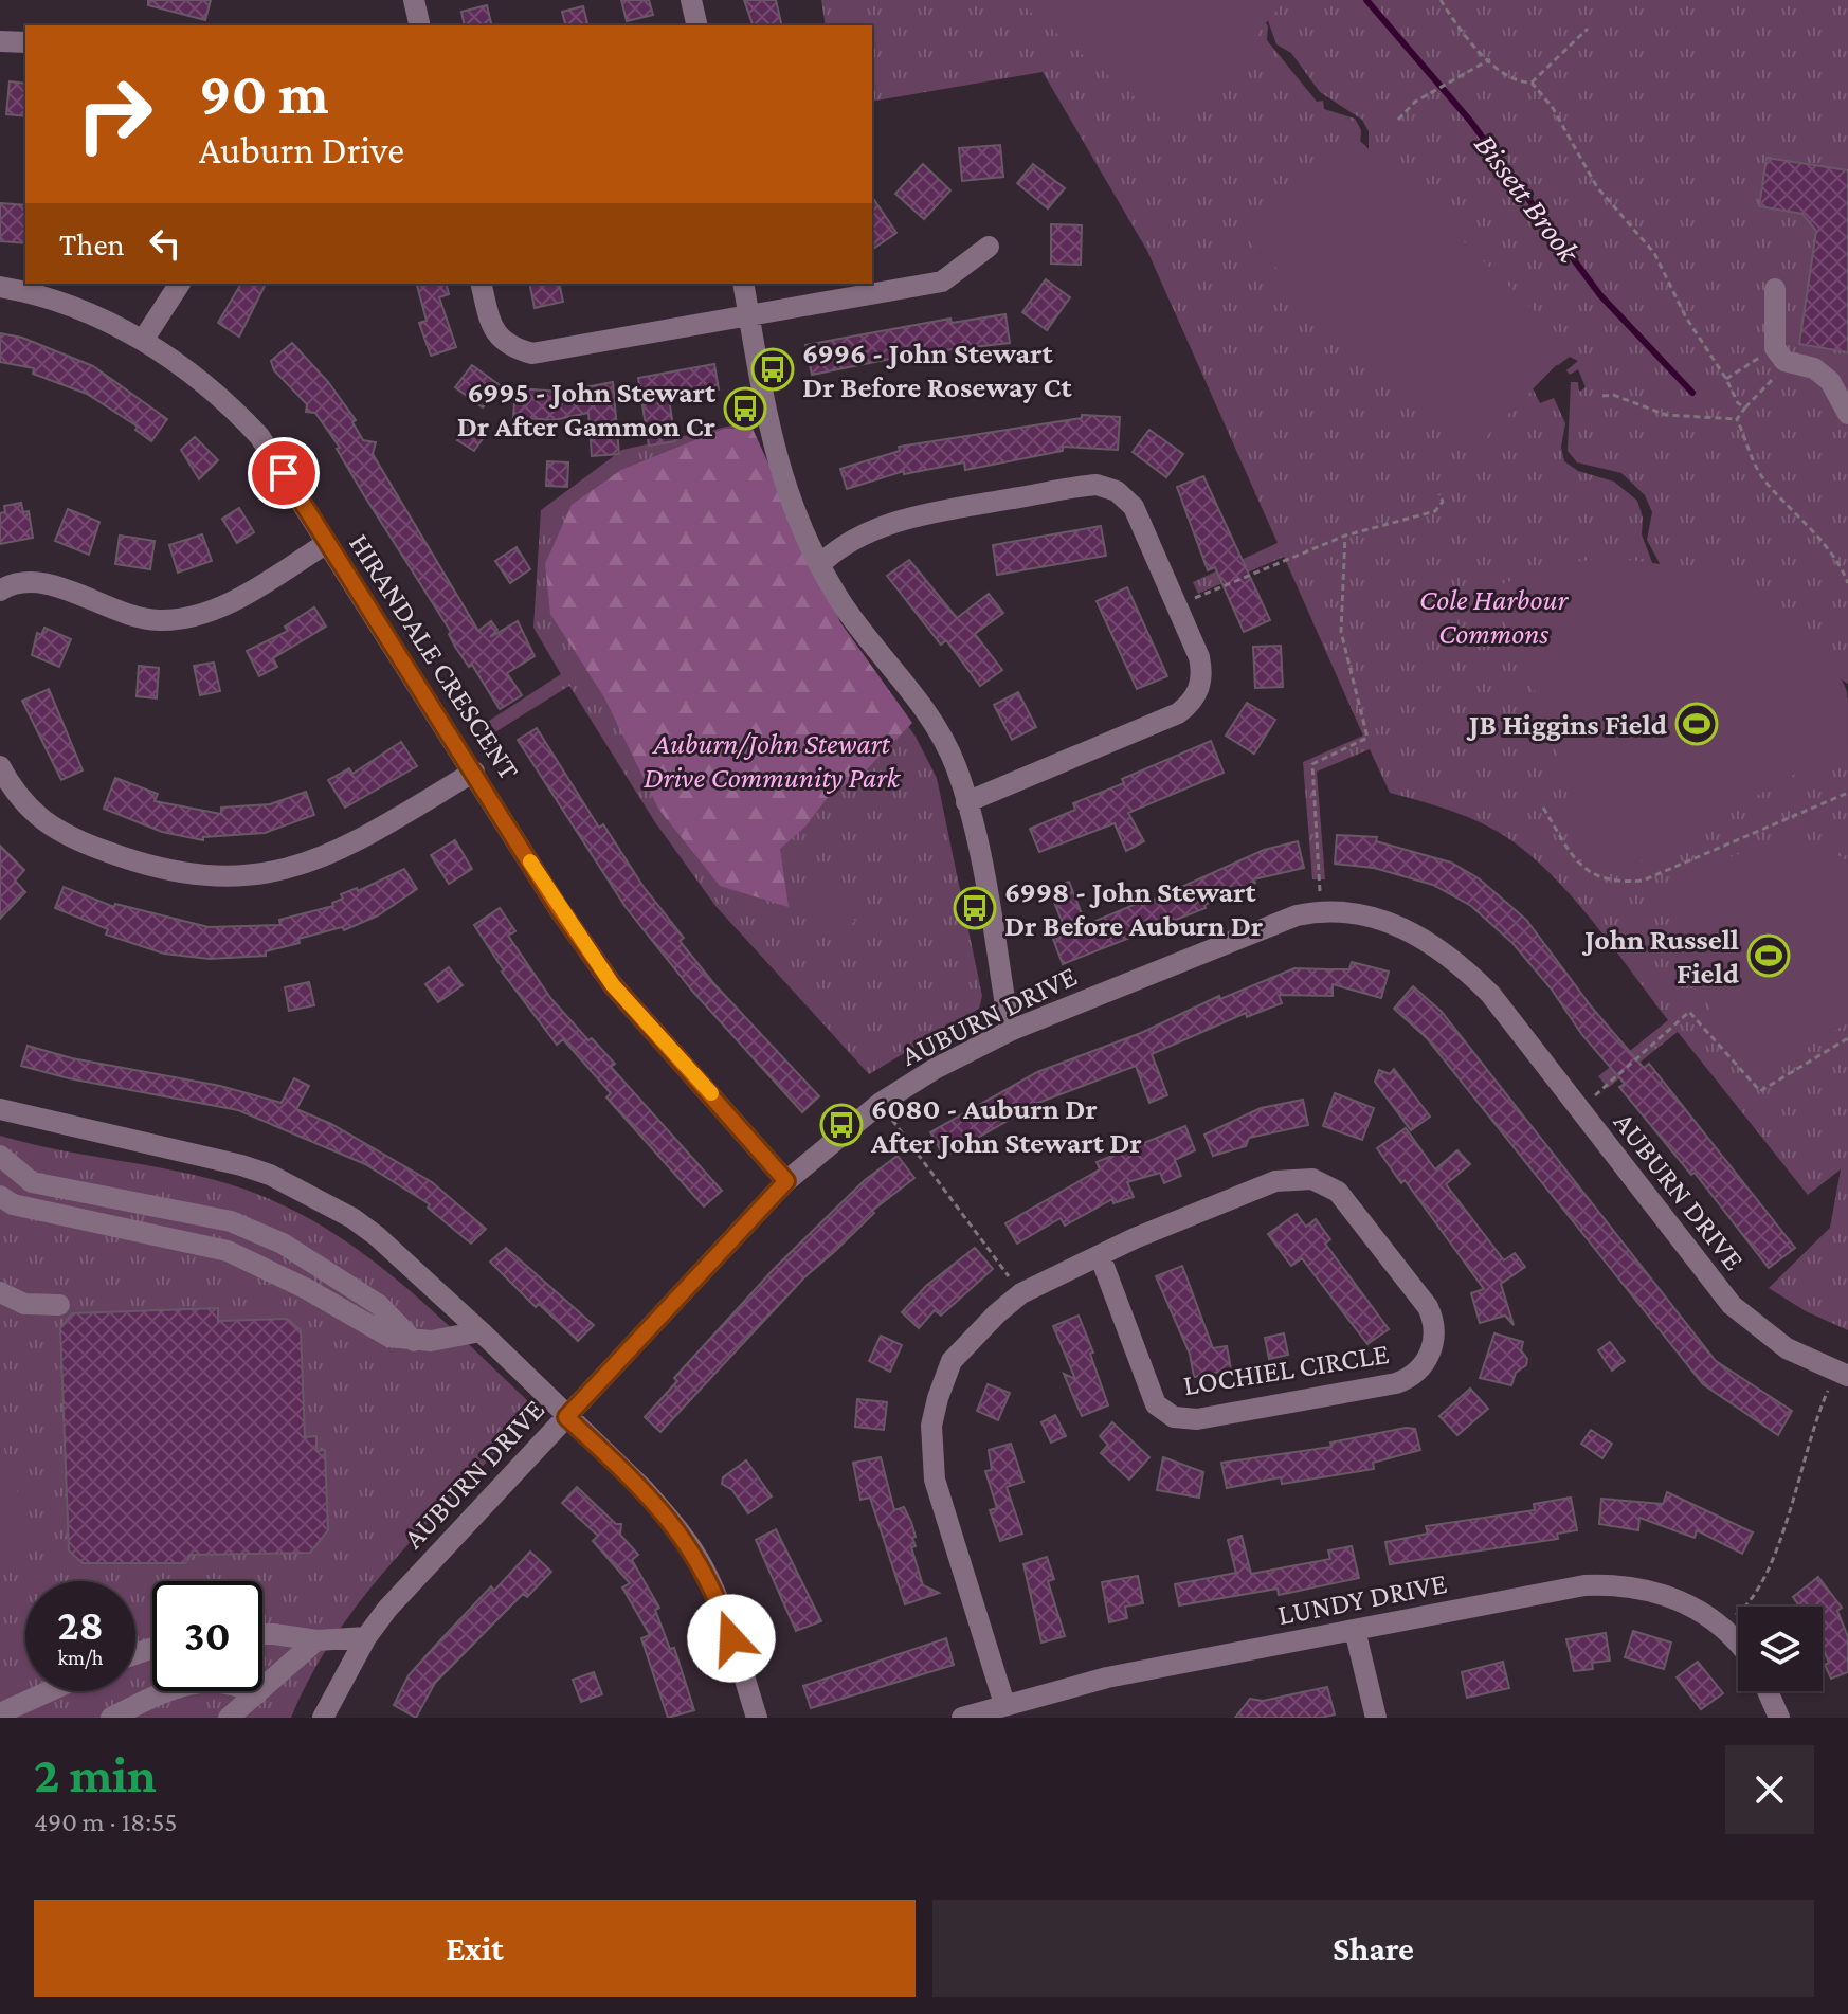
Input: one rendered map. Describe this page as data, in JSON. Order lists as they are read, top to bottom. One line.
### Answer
{"streets":{"street":["HIRANDALE CRESCENT","AUBURN DRIVE","LOCHIEL CIRCLE","LUNDY DRIVE"]},"crossings":[["HIRANDALE CRESCENT","AUBURN DRIVE"],["LOCHIEL CIRCLE","LUNDY DRIVE"]],"water":["Bissett Brook"],"parks":["Cole Harbour Commons","Auburn/John Stewart Drive Community Park"],"places":{"bus stop":["6996 - John Stewart Dr Before Roseway Ct","6995 - John Stewart Dr After Gammon Cr","6998 - John Stewart Dr Before Auburn Dr","6080 - Auburn Dr After John Stewart Dr"],"sports":["JB Higgins Field","John Russell Field"]},"page":{"turn":["90 m","Auburn Drive"],"then":"Then","speed":"28 km/h","limit":"30","heading":["2 min","490 m · 18:55"],"buttons":["Exit","Share"]}}
